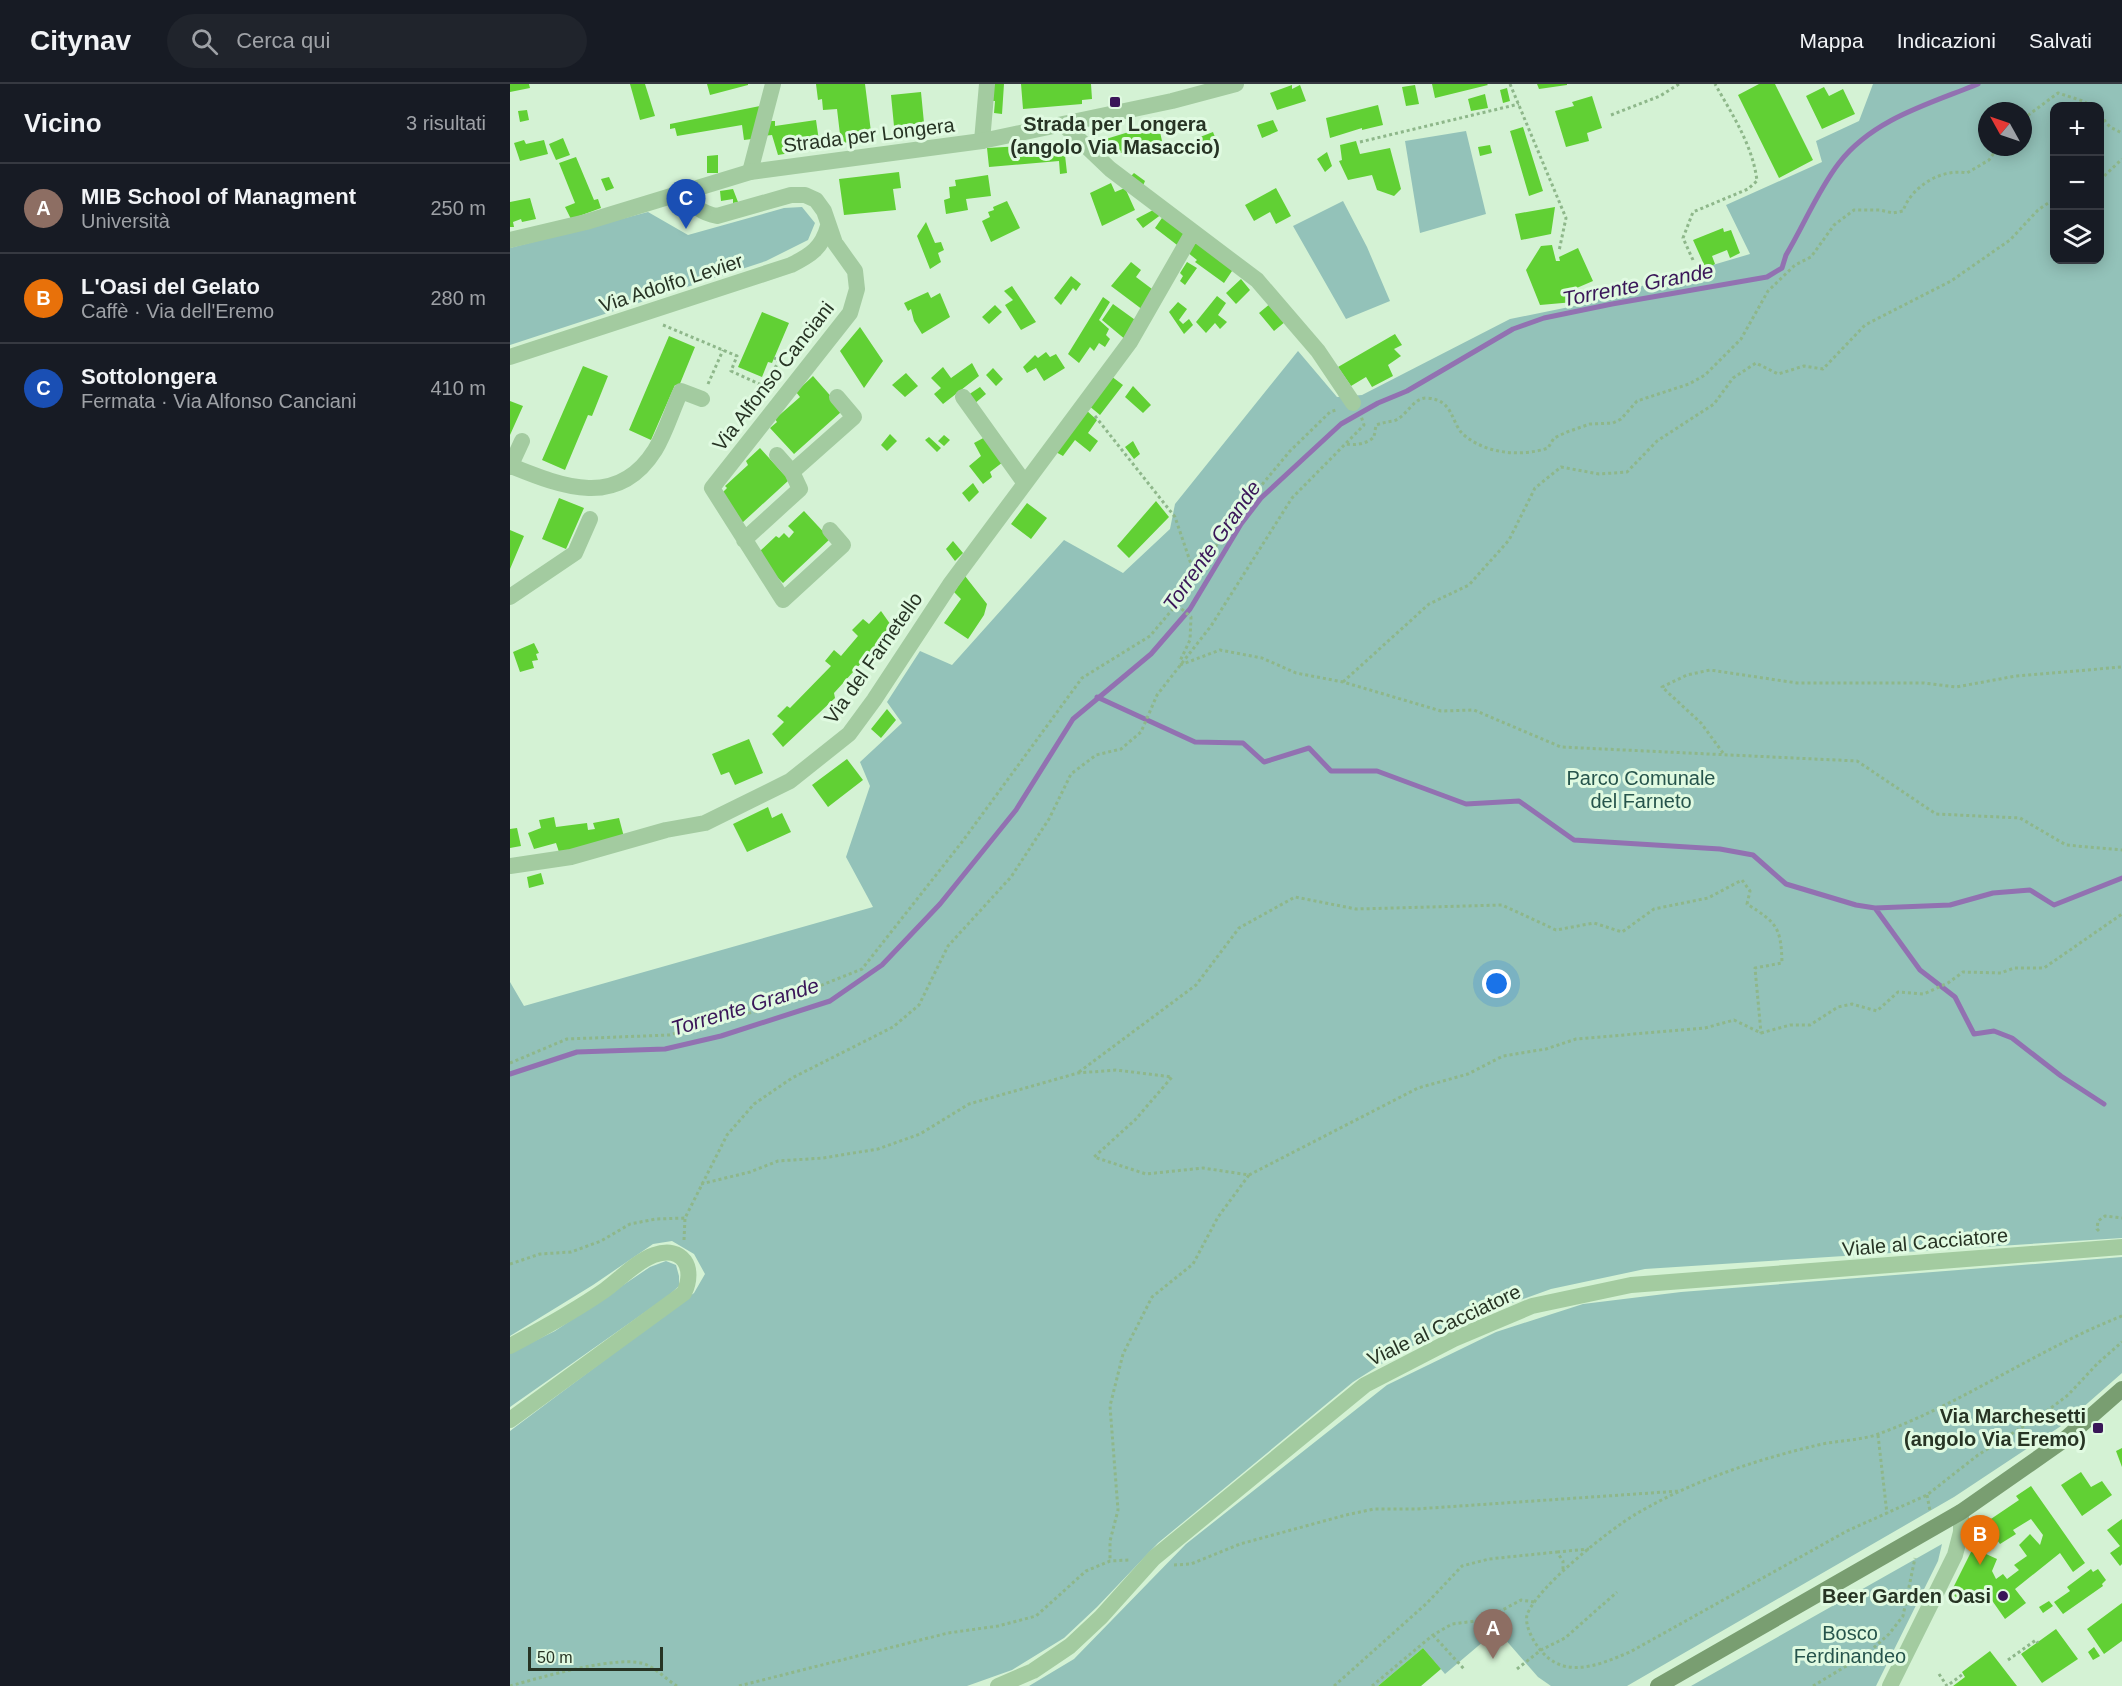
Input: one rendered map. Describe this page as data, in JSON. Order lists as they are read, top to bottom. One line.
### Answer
{"streets":{"street":["Strada per Longera","Via Adolfo Levier","Via Alfonso Canciani","Via del Farnetello","Viale al Cacciatore"]},"crossings":[["Strada per Longera","Via Alfonso Canciani"],["Via Adolfo Levier","Via Alfonso Canciani"]],"water":["Torrente Grande"],"parks":["Parco Comunale del Farneto","Bosco Ferdinandeo"],"places":{"transit":["Strada per Longera (angolo Via Masaccio)","Via Marchesetti (angolo Via Eremo)"],"other":["Beer Garden Oasi"]},"scale_bar":"50 m","north":"top left","page":{"header":"Citynav","search":"Cerca qui","nav":["Mappa","Indicazioni","Salvati"],"heading":["Vicino","3 risultati"],"map_buttons":["+","−"],"list":[{"mark":"A","name":"MIB School of Managment","note":"Università","value":"250 m"},{"mark":"B","name":"L'Oasi del Gelato","note":"Caffè · Via dell'Eremo","value":"280 m"},{"mark":"C","name":"Sottolongera","note":"Fermata · Via Alfonso Canciani","value":"410 m"}],"pins":["C","B","A"],"scale":"50 m"}}
